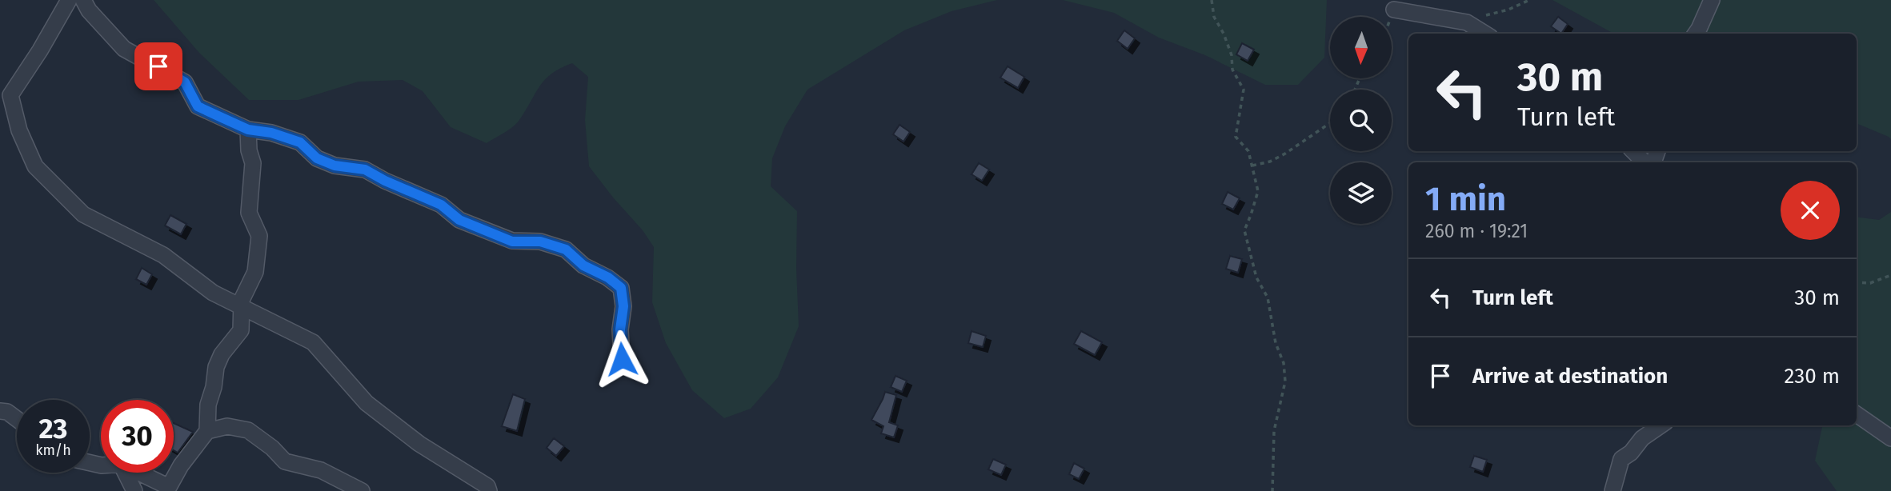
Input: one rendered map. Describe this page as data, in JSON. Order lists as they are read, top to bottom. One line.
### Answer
{"north":"bottom","page":{"turn":["30 m","Turn left"],"heading":["1 min","260 m · 19:21"],"list":[{"name":"Turn left","value":"30 m"},{"name":"Arrive at destination","value":"230 m"}],"speed":"23 km/h","limit":"30"}}
